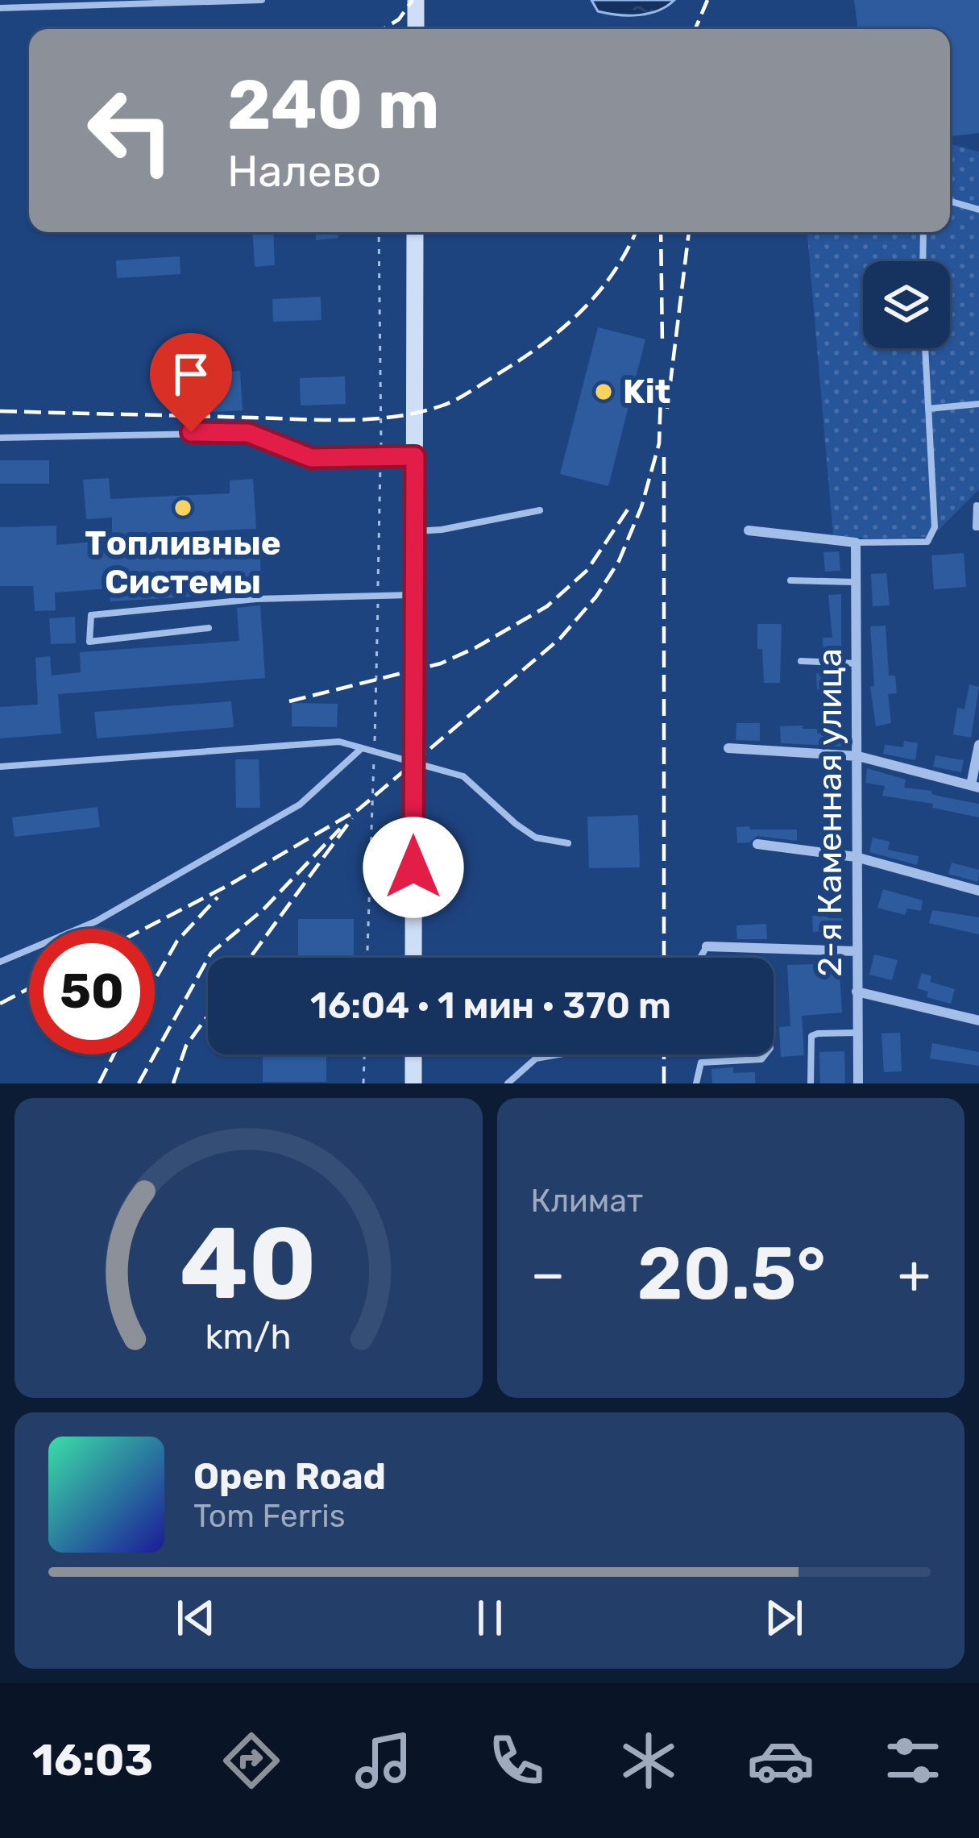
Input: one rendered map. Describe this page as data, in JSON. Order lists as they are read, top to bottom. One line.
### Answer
{"streets":{"street":["2-я Каменная улица"]},"places":["Kit","Топливные Системы"],"page":{"turn":["240 m","Налево"],"limit":"50","trip":"16:04 · 1 мин · 370 m","tile":"Климат","heat":["−","20.5°","+"],"song":["Open Road","Tom Ferris"],"tabs":"16:03","gauge":["40","km/h"]}}
